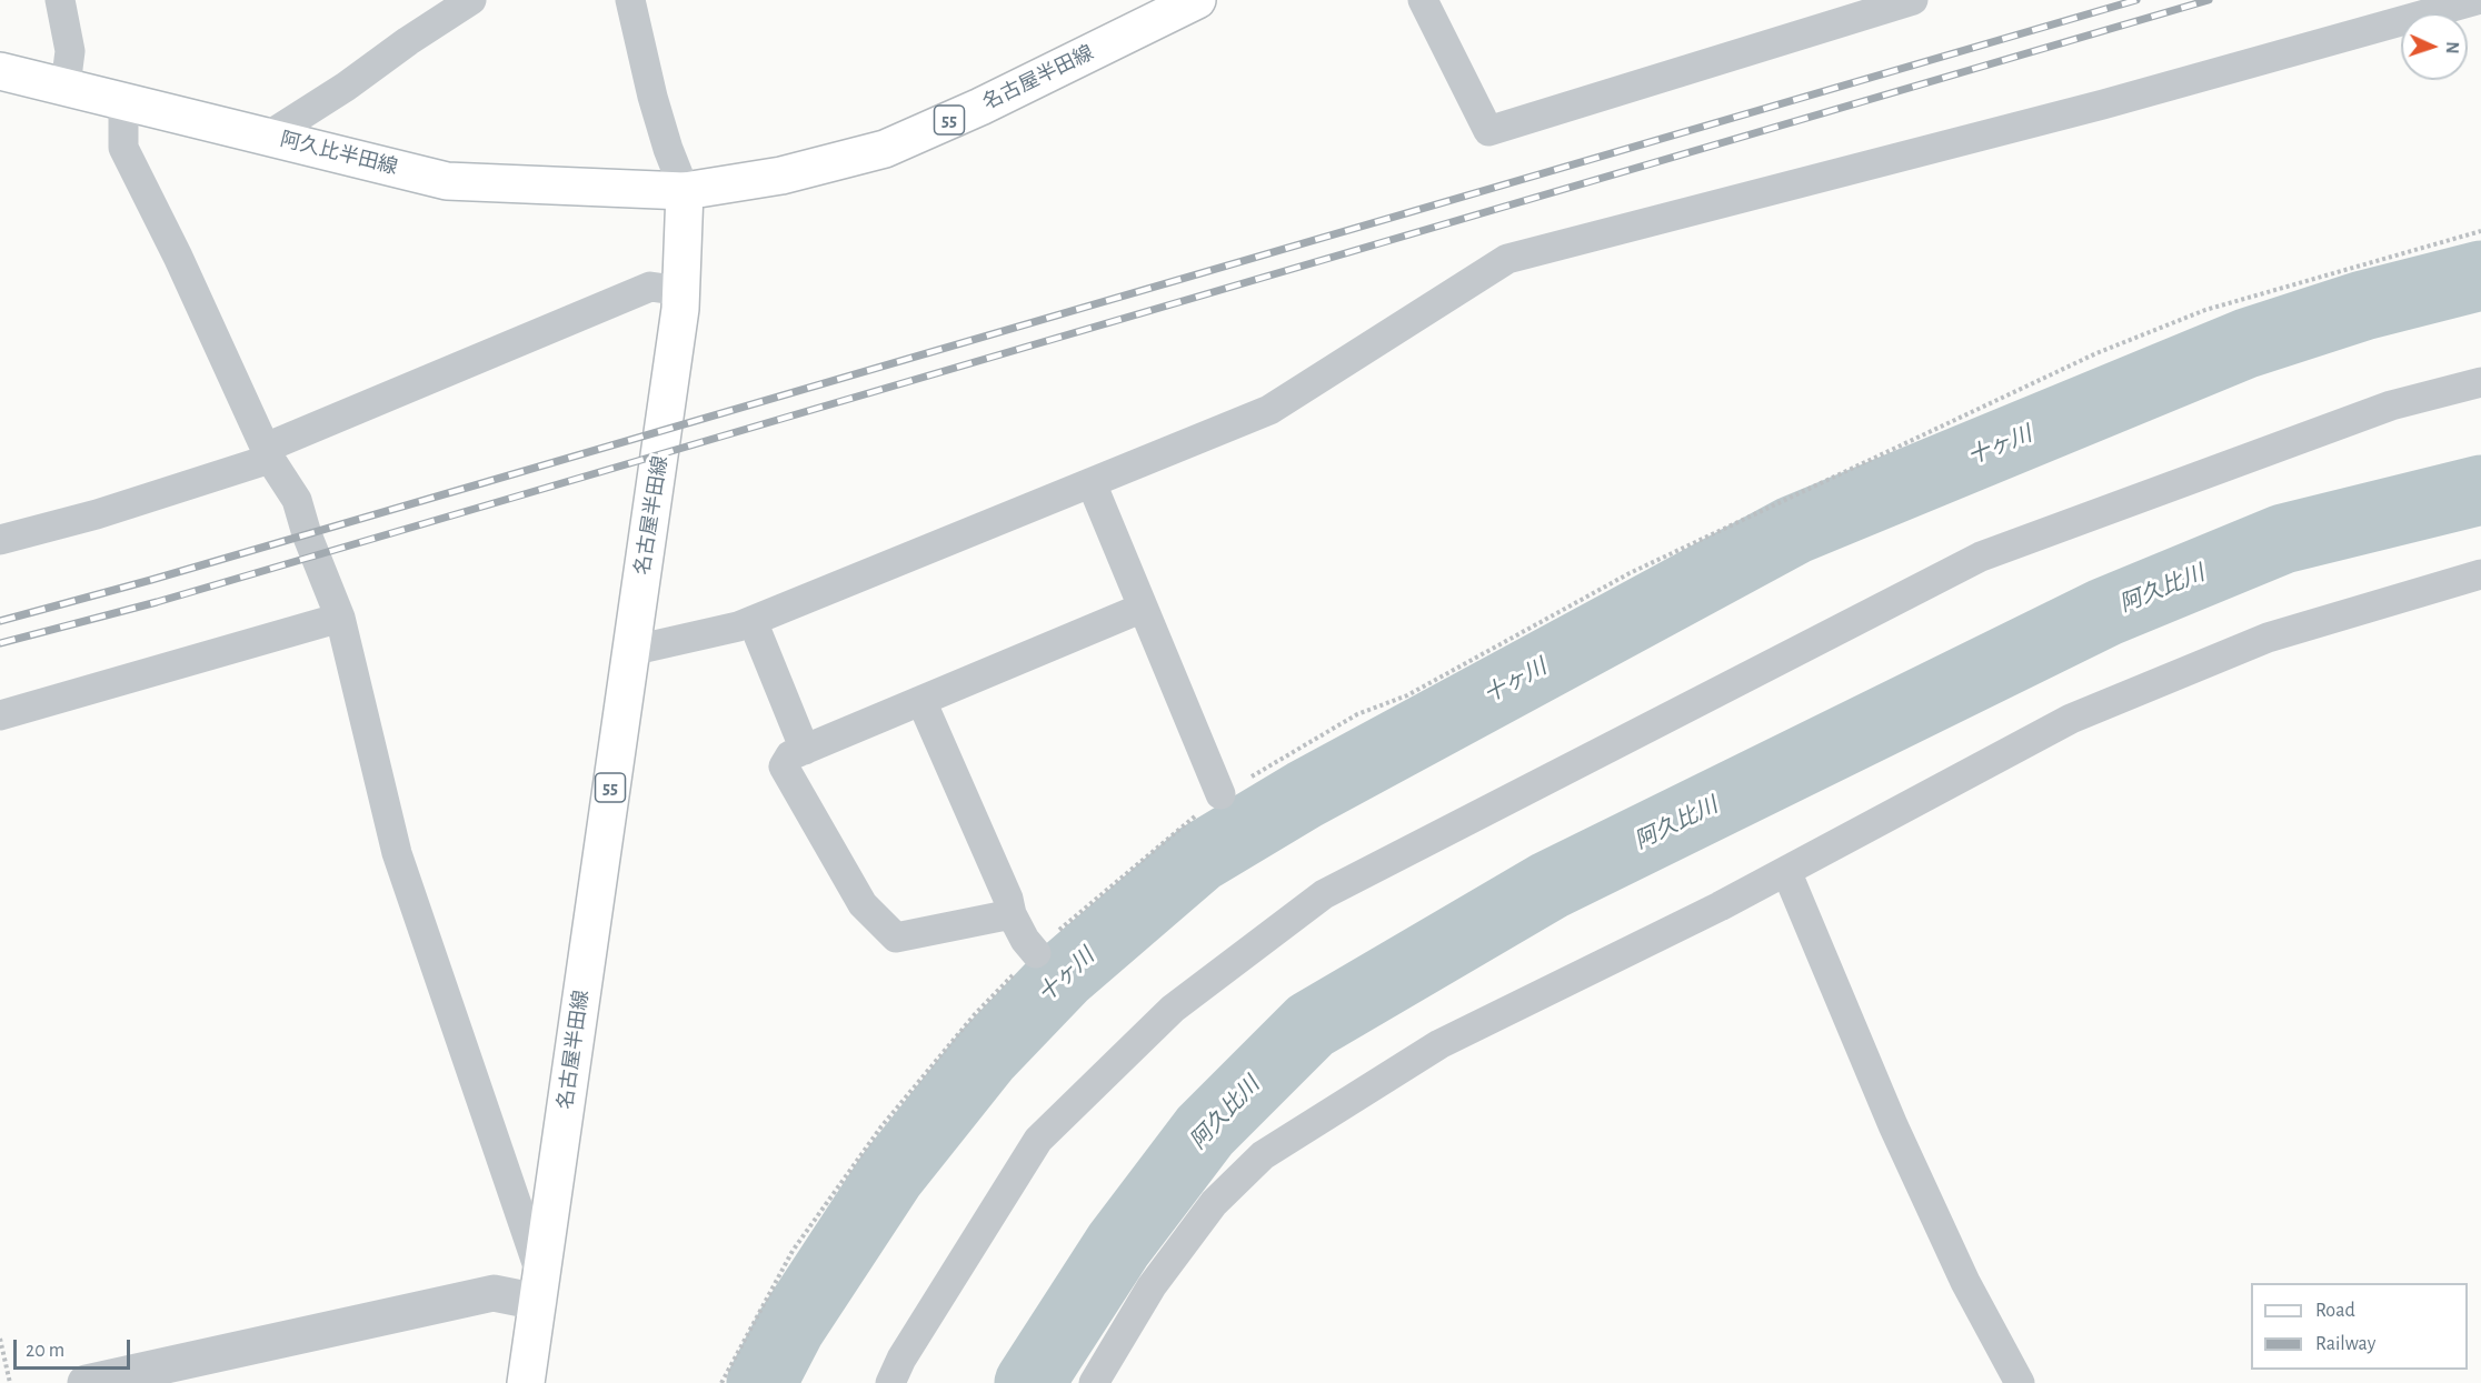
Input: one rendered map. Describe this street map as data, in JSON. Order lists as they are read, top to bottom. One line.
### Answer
{"streets":{"main road":["名古屋半田線","55","阿久比半田線"]},"crossings":[["名古屋半田線","阿久比半田線"]],"water":["十ヶ川","阿久比川"],"legend":["Road","Railway"],"scale_bar":"20 m","north":"right"}
